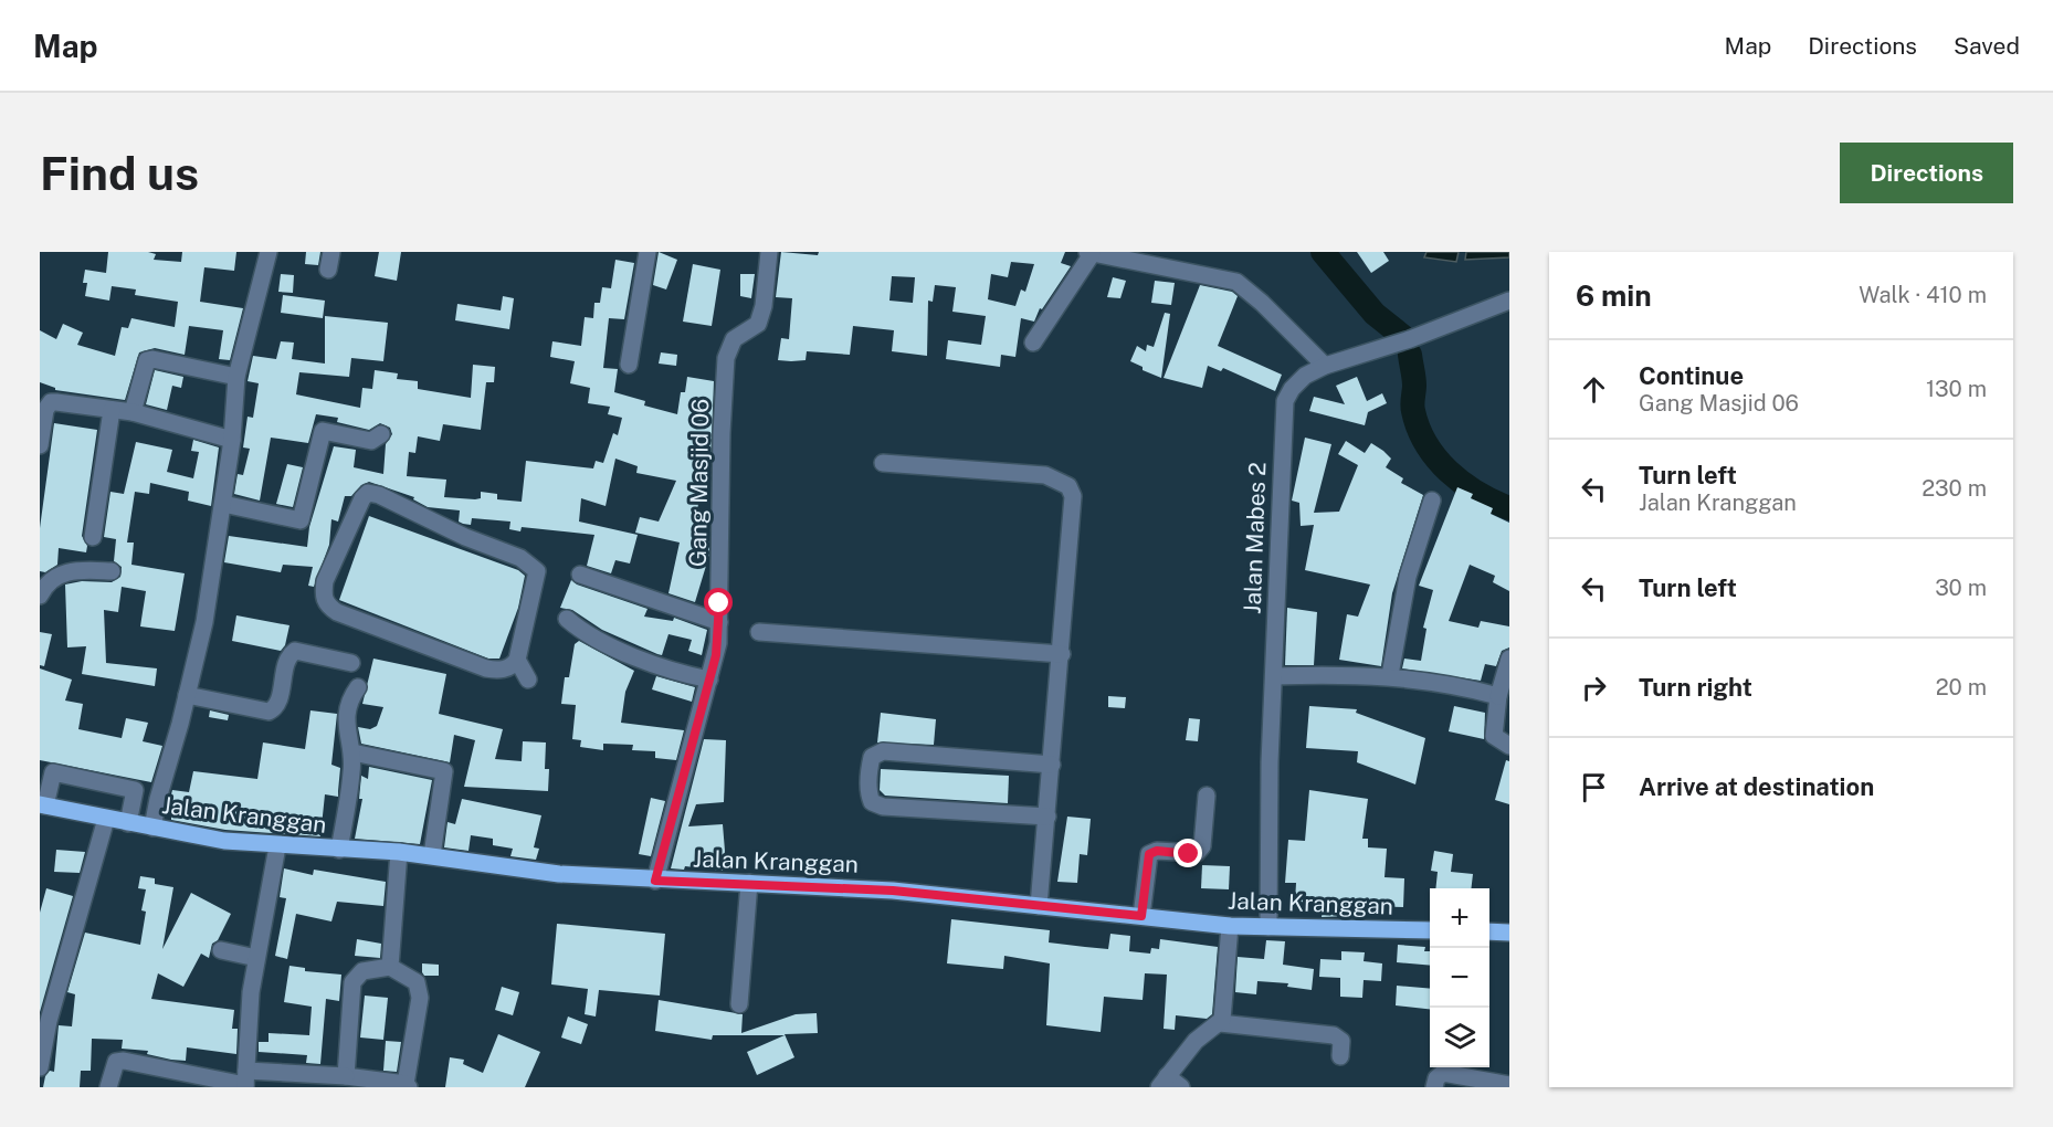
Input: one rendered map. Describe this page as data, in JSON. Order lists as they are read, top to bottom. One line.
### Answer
{"streets":{"main road":["Jalan Kranggan"],"street":["Gang Masjid 06","Jalan Mabes 2"]},"crossings":[["Gang Masjid 06","Jalan Kranggan"],["Jalan Mabes 2","Jalan Kranggan"]],"page":{"header":"Map","nav":["Map","Directions","Saved"],"buttons":"Directions","title":"Find us","heading":["6 min","Walk · 410 m"],"list":[["Continue","Gang Masjid 06","130 m"],["Turn left","Jalan Kranggan","230 m"],["Turn left","30 m"],["Turn right","20 m"],"Arrive at destination"],"map_buttons":["+","−"]}}
